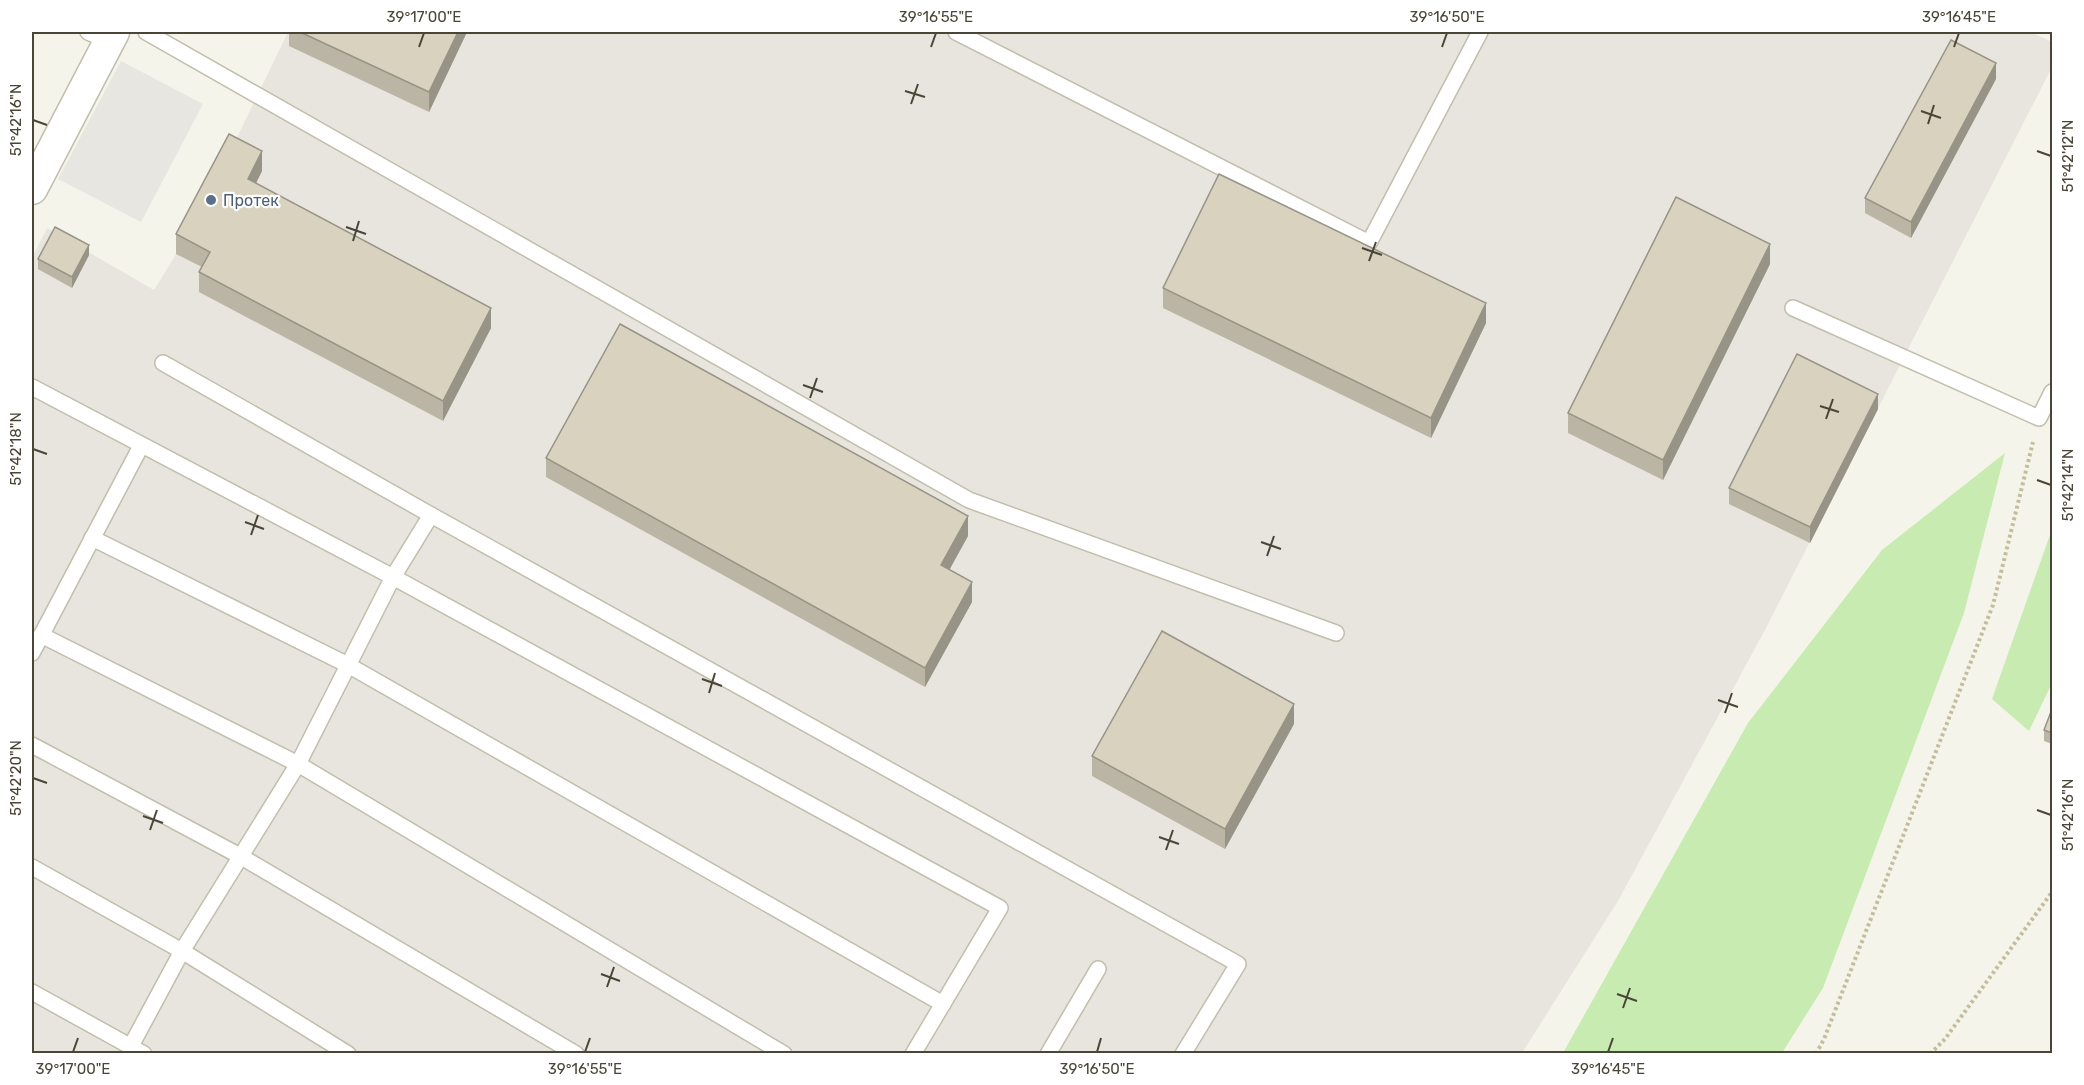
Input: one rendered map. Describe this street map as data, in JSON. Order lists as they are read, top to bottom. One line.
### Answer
{"places":["Протек"],"coordinates":["39°17'00\"E","39°16'55\"E","39°16'50\"E","39°16'45\"E","51°42'16\"N","51°42'12\"N","51°42'18\"N","51°42'14\"N","51°42'20\"N"]}
